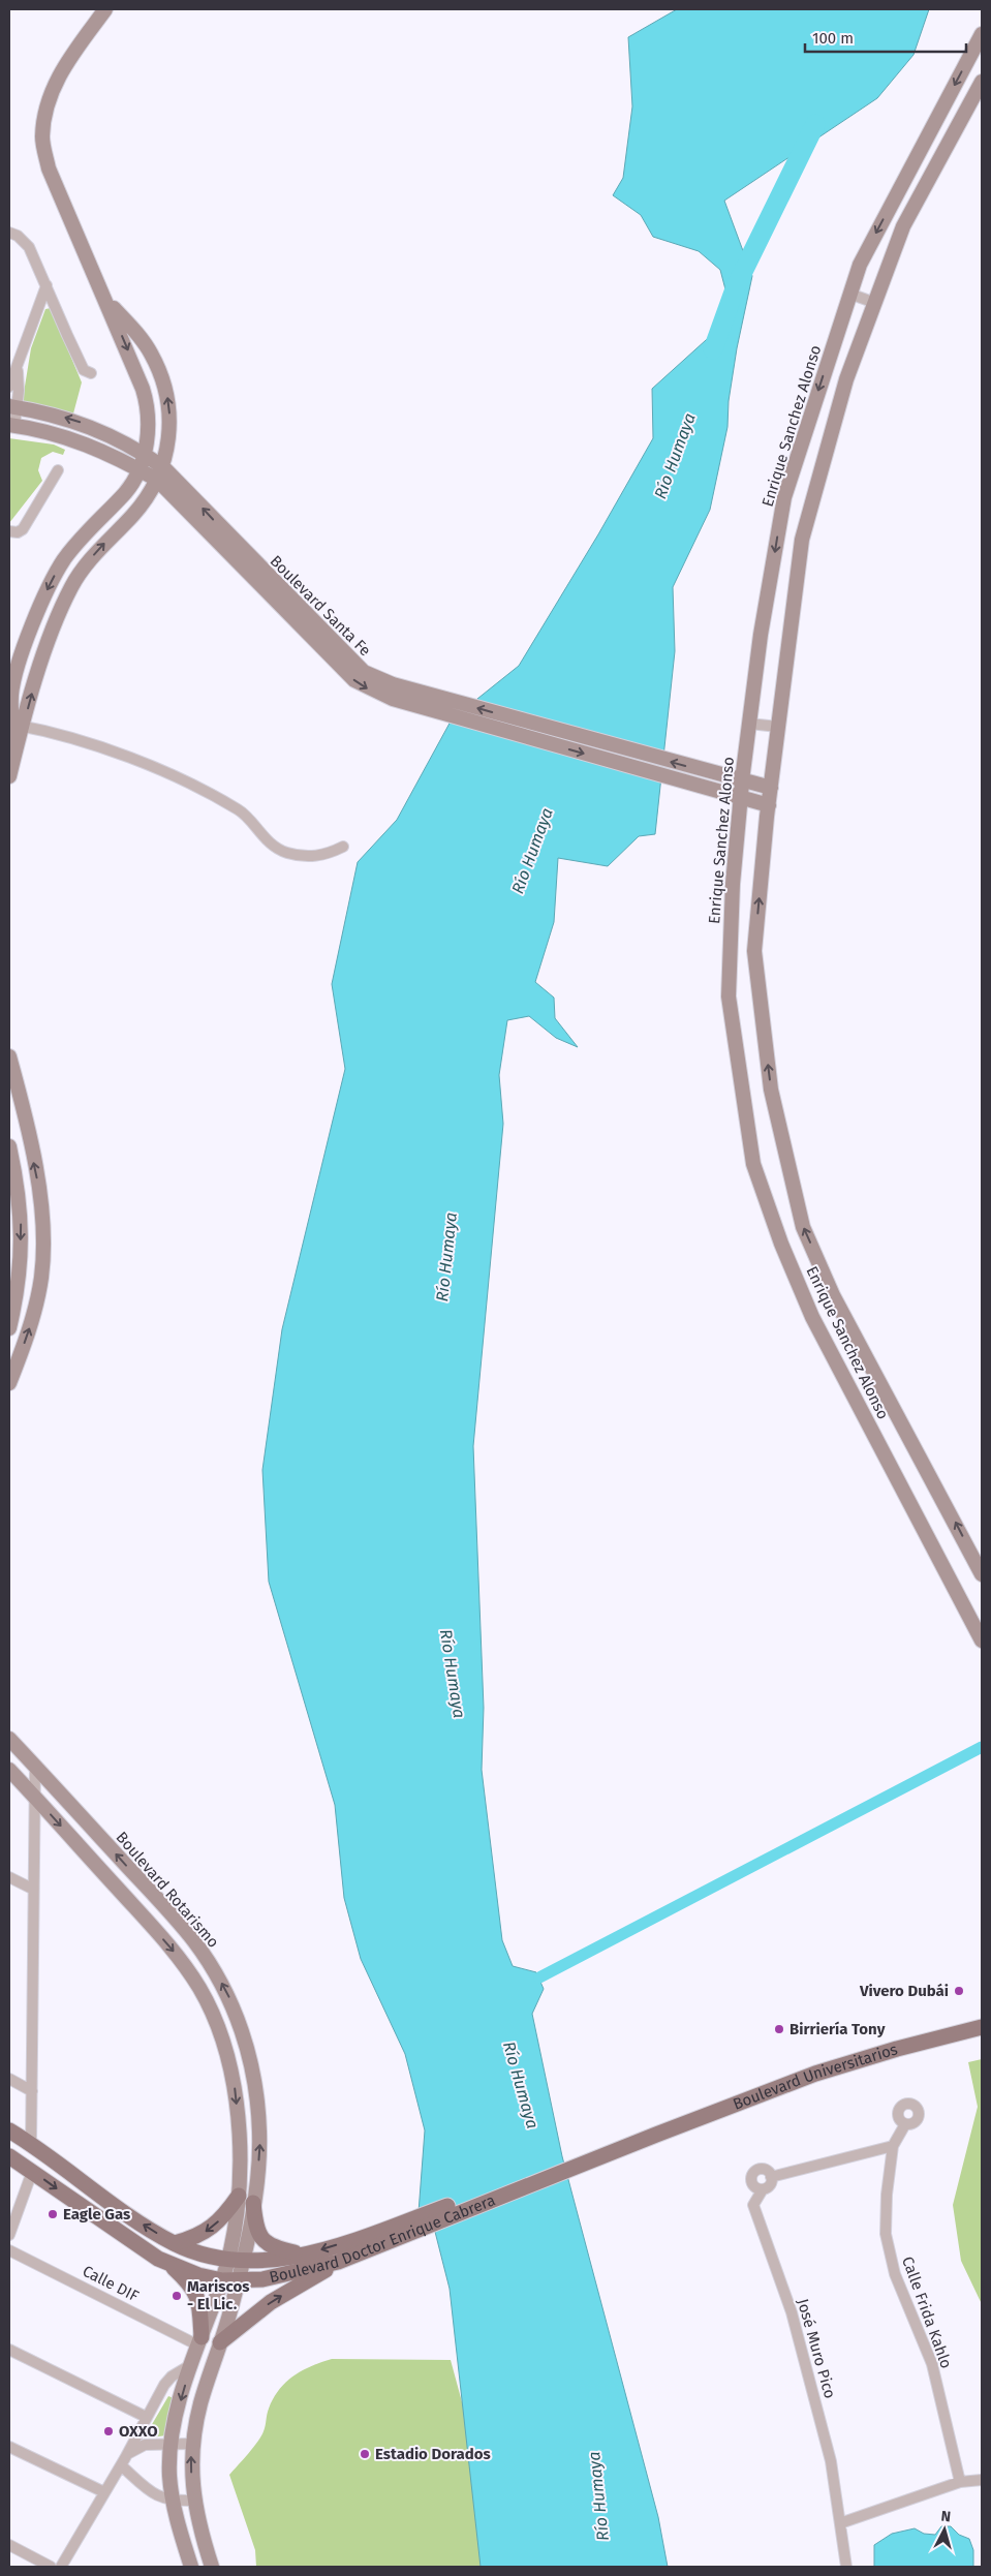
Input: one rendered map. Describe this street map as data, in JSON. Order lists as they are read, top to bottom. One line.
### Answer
{"streets":{"main road":["Boulevard Universitarios","Boulevard Doctor Enrique Cabrera"],"street":["Enrique Sanchez Alonso","Boulevard Santa Fe","Boulevard Rotarismo","Calle DIF","Calle Frida Kahlo","José Muro Pico"]},"crossings":[["Enrique Sanchez Alonso","Boulevard Santa Fe"],["Boulevard Rotarismo","Boulevard Doctor Enrique Cabrera"],["Boulevard Rotarismo","Calle DIF"],["Boulevard Universitarios","Boulevard Doctor Enrique Cabrera"]],"water":["Río Humaya"],"places":["Vivero Dubái","Birriería Tony","Eagle Gas","Mariscos - El Lic.","OXXO","Estadio Dorados"],"scale_bar":"100 m","north":"top"}
